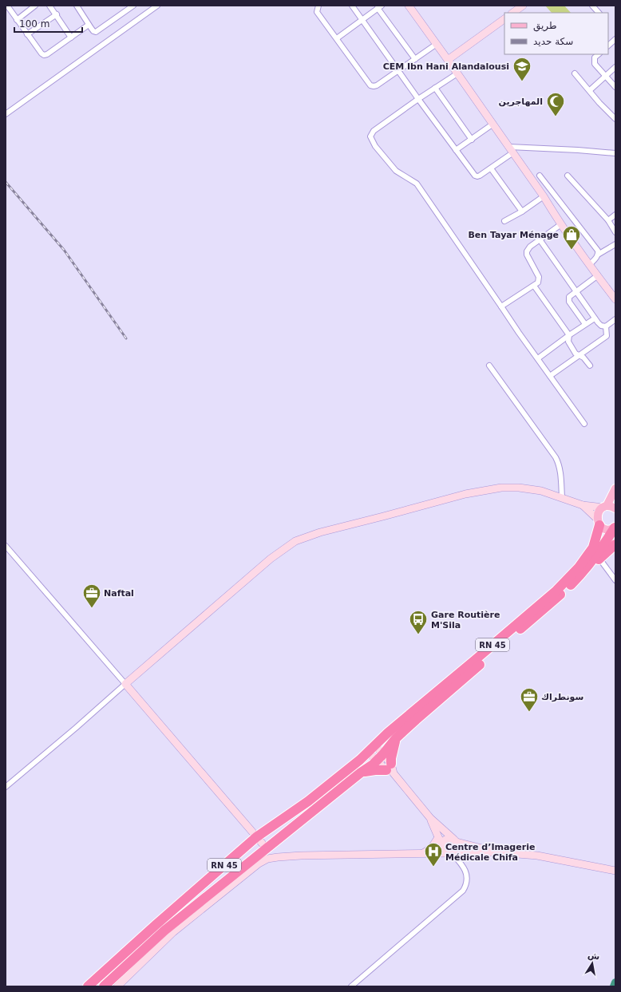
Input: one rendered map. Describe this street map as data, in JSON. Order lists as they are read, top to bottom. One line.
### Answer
{"streets":{"highway":["RN 45"]},"places":{"school or university":["CEM Ibn Hani Alandalousi"],"mosque":["المهاجرين"],"shop":["Ben Tayar Ménage"],"office":["Naftal","سونطراك"],"bus stop":["Gare Routière M'Sila"],"hospital":["Centre d’Imagerie Médicale Chifa"]},"legend":["طريق","سكة حديد"],"scale_bar":"100 m","north":"top"}
